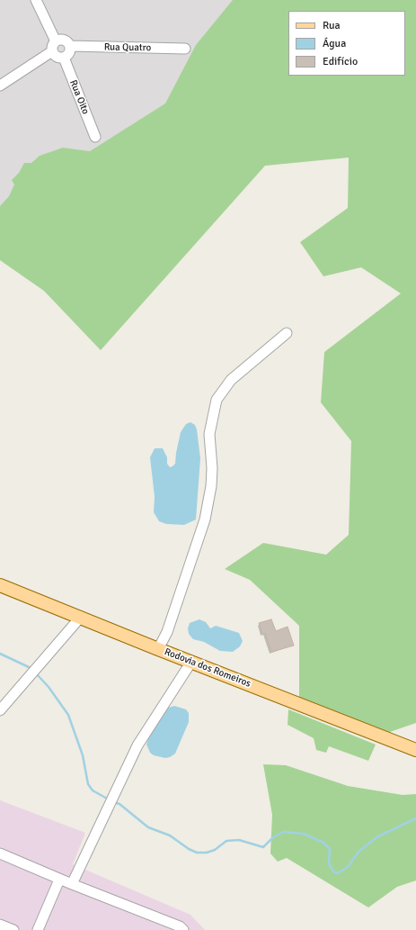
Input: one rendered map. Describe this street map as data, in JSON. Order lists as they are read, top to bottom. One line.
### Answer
{"streets":{"main road":["Rodovia dos Romeiros"],"street":["Rua Quatro","Rua Oito"]},"crossings":[["Rua Quatro","Rua Oito"]],"legend":["Rua","Água","Edifício"]}
